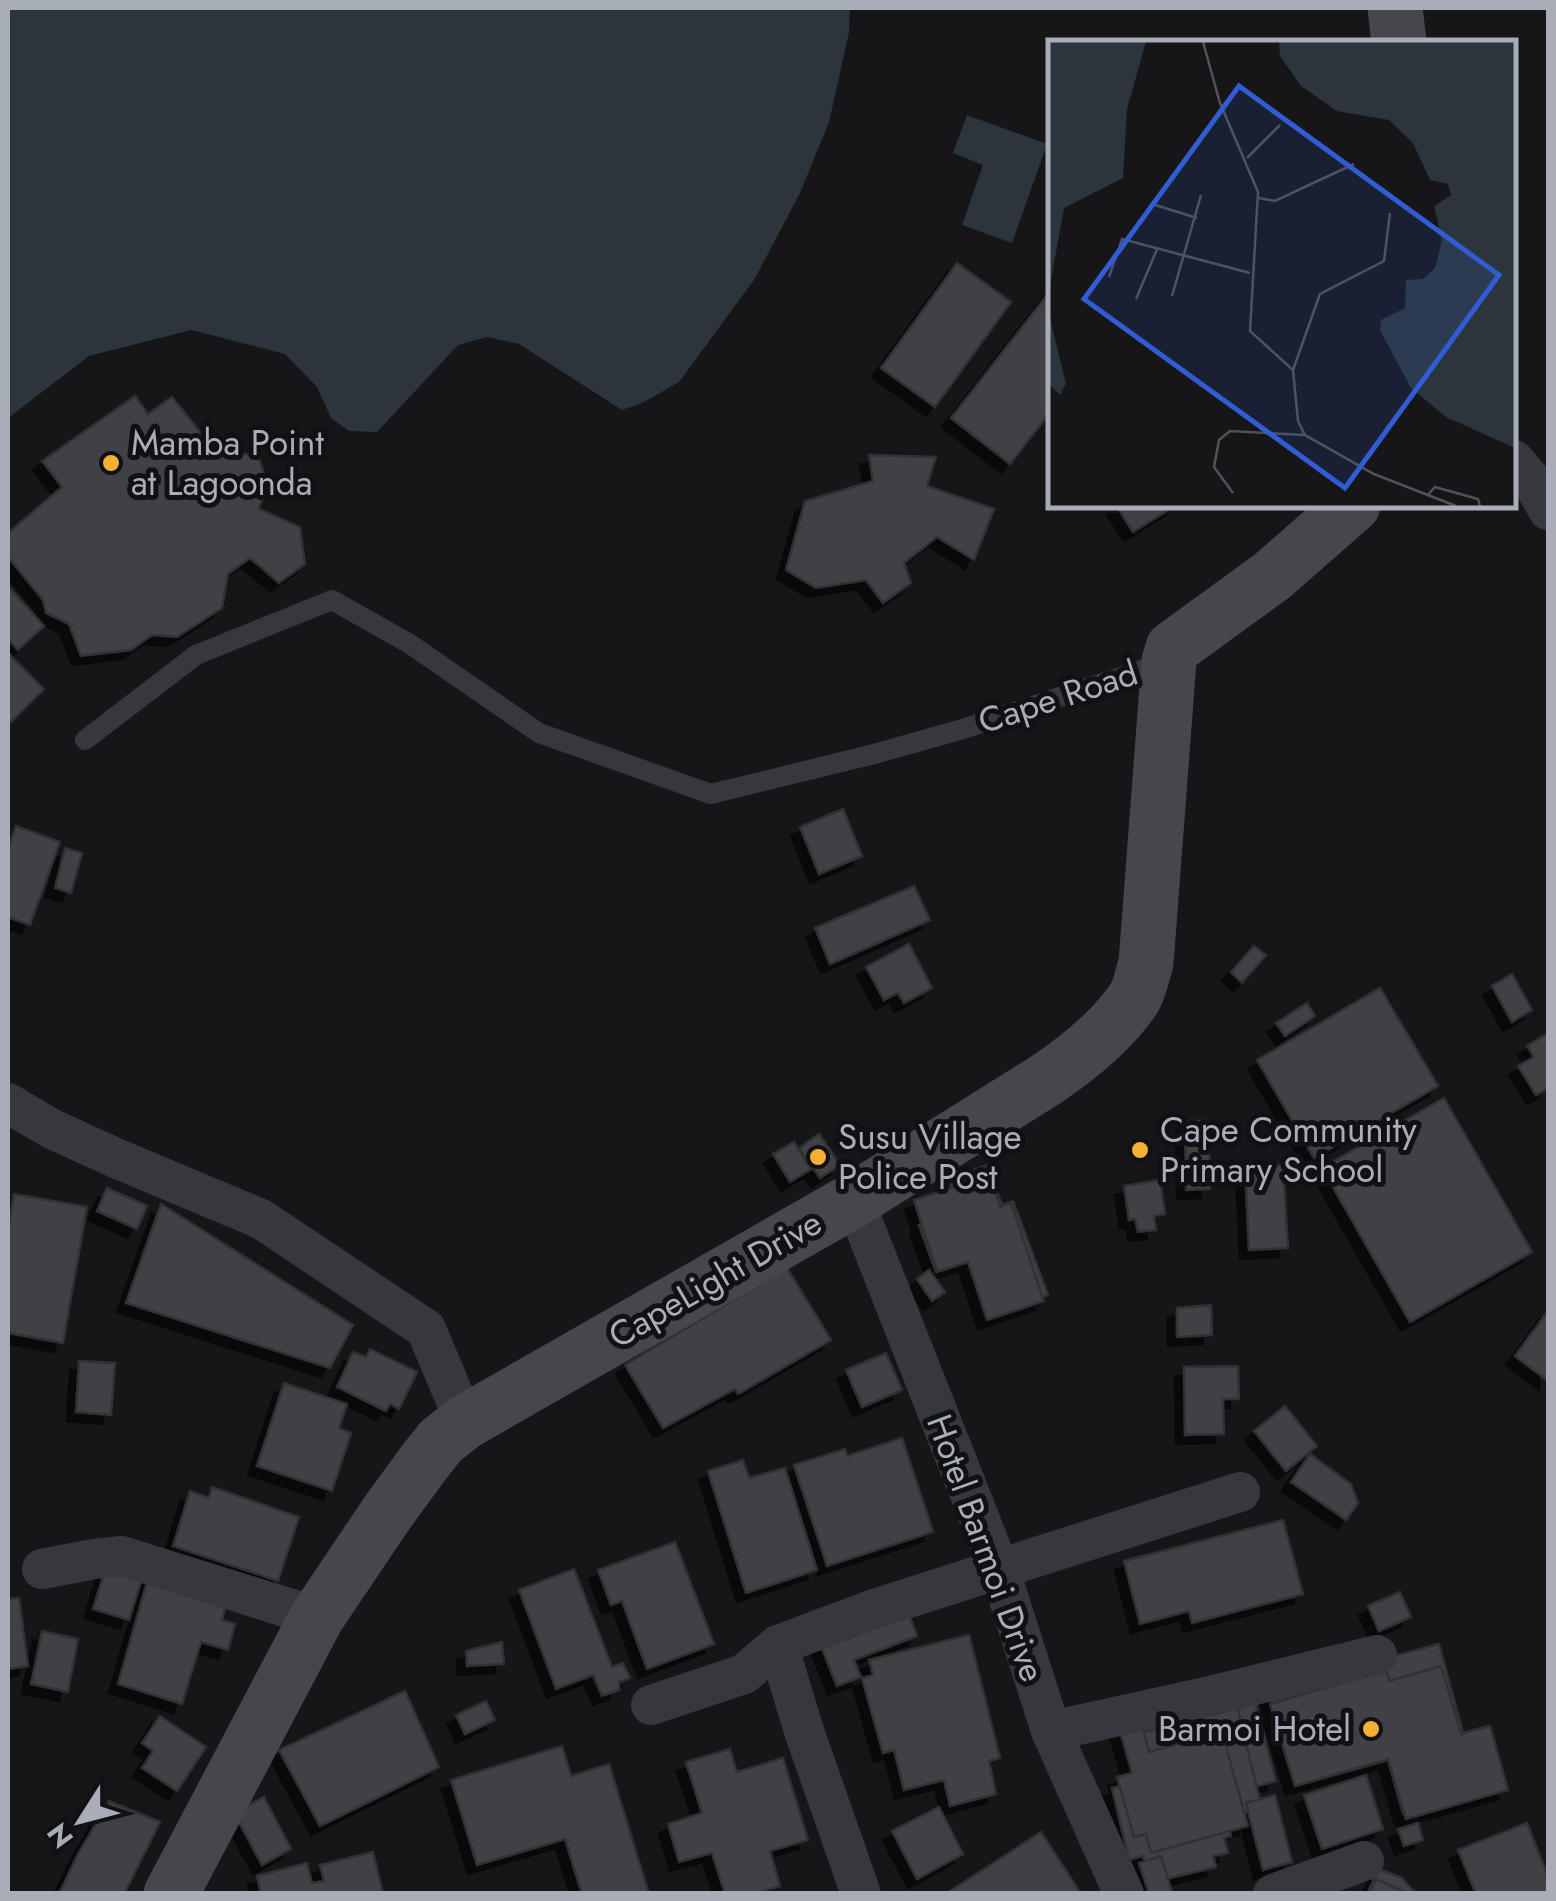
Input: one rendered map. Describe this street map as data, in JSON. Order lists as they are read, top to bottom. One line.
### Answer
{"streets":{"street":["Cape Road","CapeLight Drive","Hotel Barmoi Drive"]},"crossings":[["Cape Road","CapeLight Drive"],["CapeLight Drive","Hotel Barmoi Drive"]],"places":["Mamba Point at Lagoonda","Cape Community Primary School","Susu Village Police Post","Barmoi Hotel"],"north":"bottom left"}
